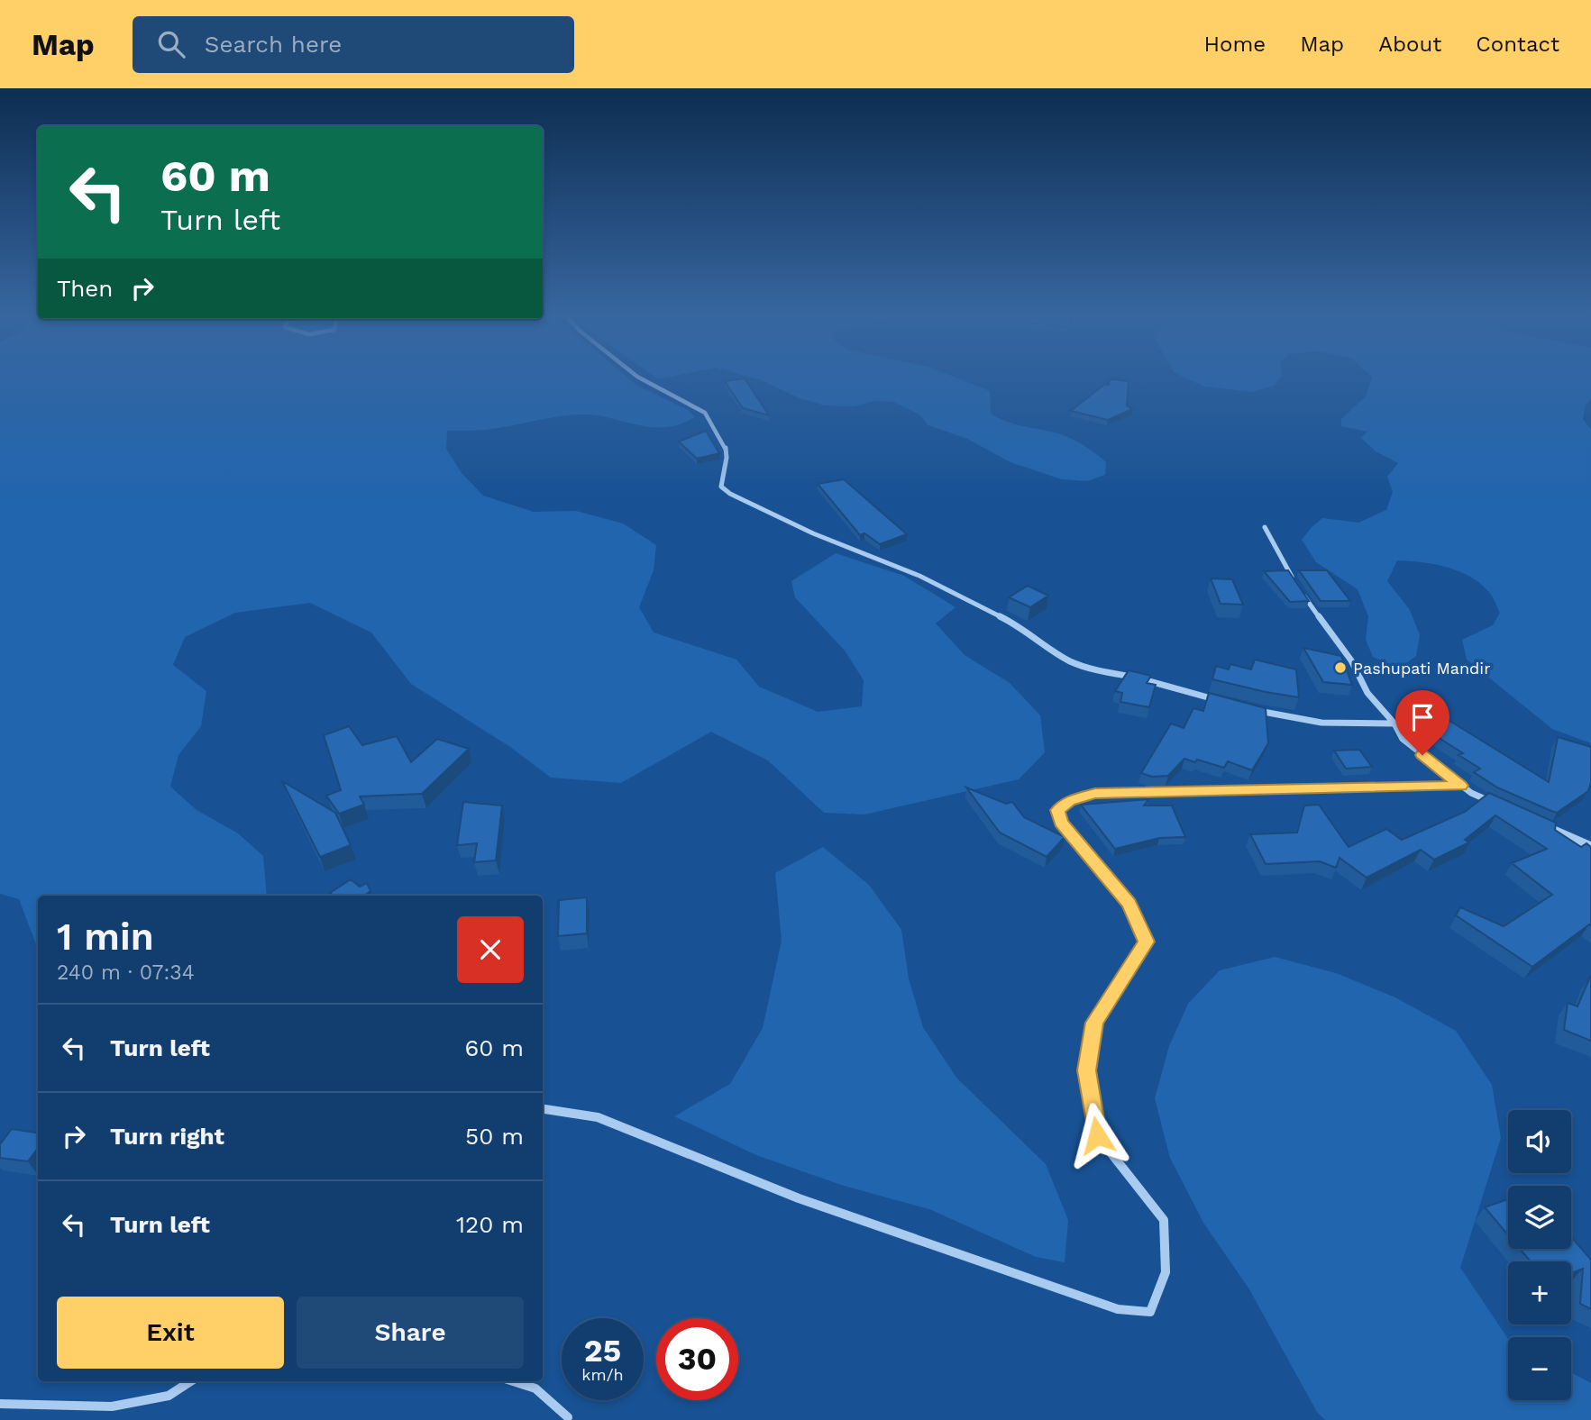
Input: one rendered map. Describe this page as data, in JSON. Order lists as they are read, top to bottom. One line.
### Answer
{"places":["Pashupati Mandir"],"page":{"header":"Map","search":"Search here","nav":["Home","Map","About","Contact"],"turn":["60 m","Turn left"],"then":"Then","heading":["1 min","240 m · 07:34"],"list":[{"name":"Turn left","value":"60 m"},{"name":"Turn right","value":"50 m"},{"name":"Turn left","value":"120 m"}],"map_buttons":["+","−"],"buttons":["Exit","Share"],"speed":"25 km/h","limit":"30"}}
